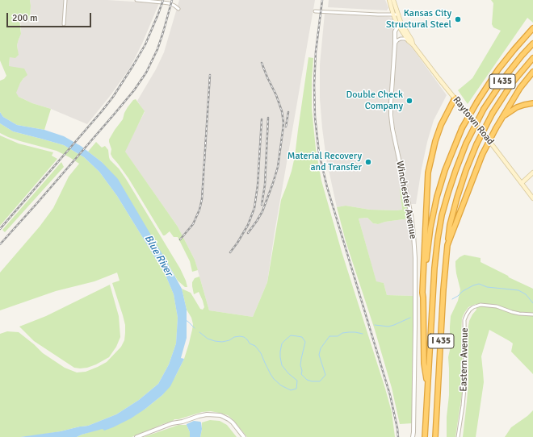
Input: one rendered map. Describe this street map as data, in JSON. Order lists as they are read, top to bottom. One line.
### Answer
{"streets":{"highway":["I 435"],"main road":["Raytown Road"],"street":["Winchester Avenue","Eastern Avenue"]},"crossings":[["Raytown Road","Winchester Avenue"]],"water":["Blue River"],"places":["Kansas City Structural Steel","Double Check Company","Material Recovery and Transfer"],"scale_bar":"200 m"}
